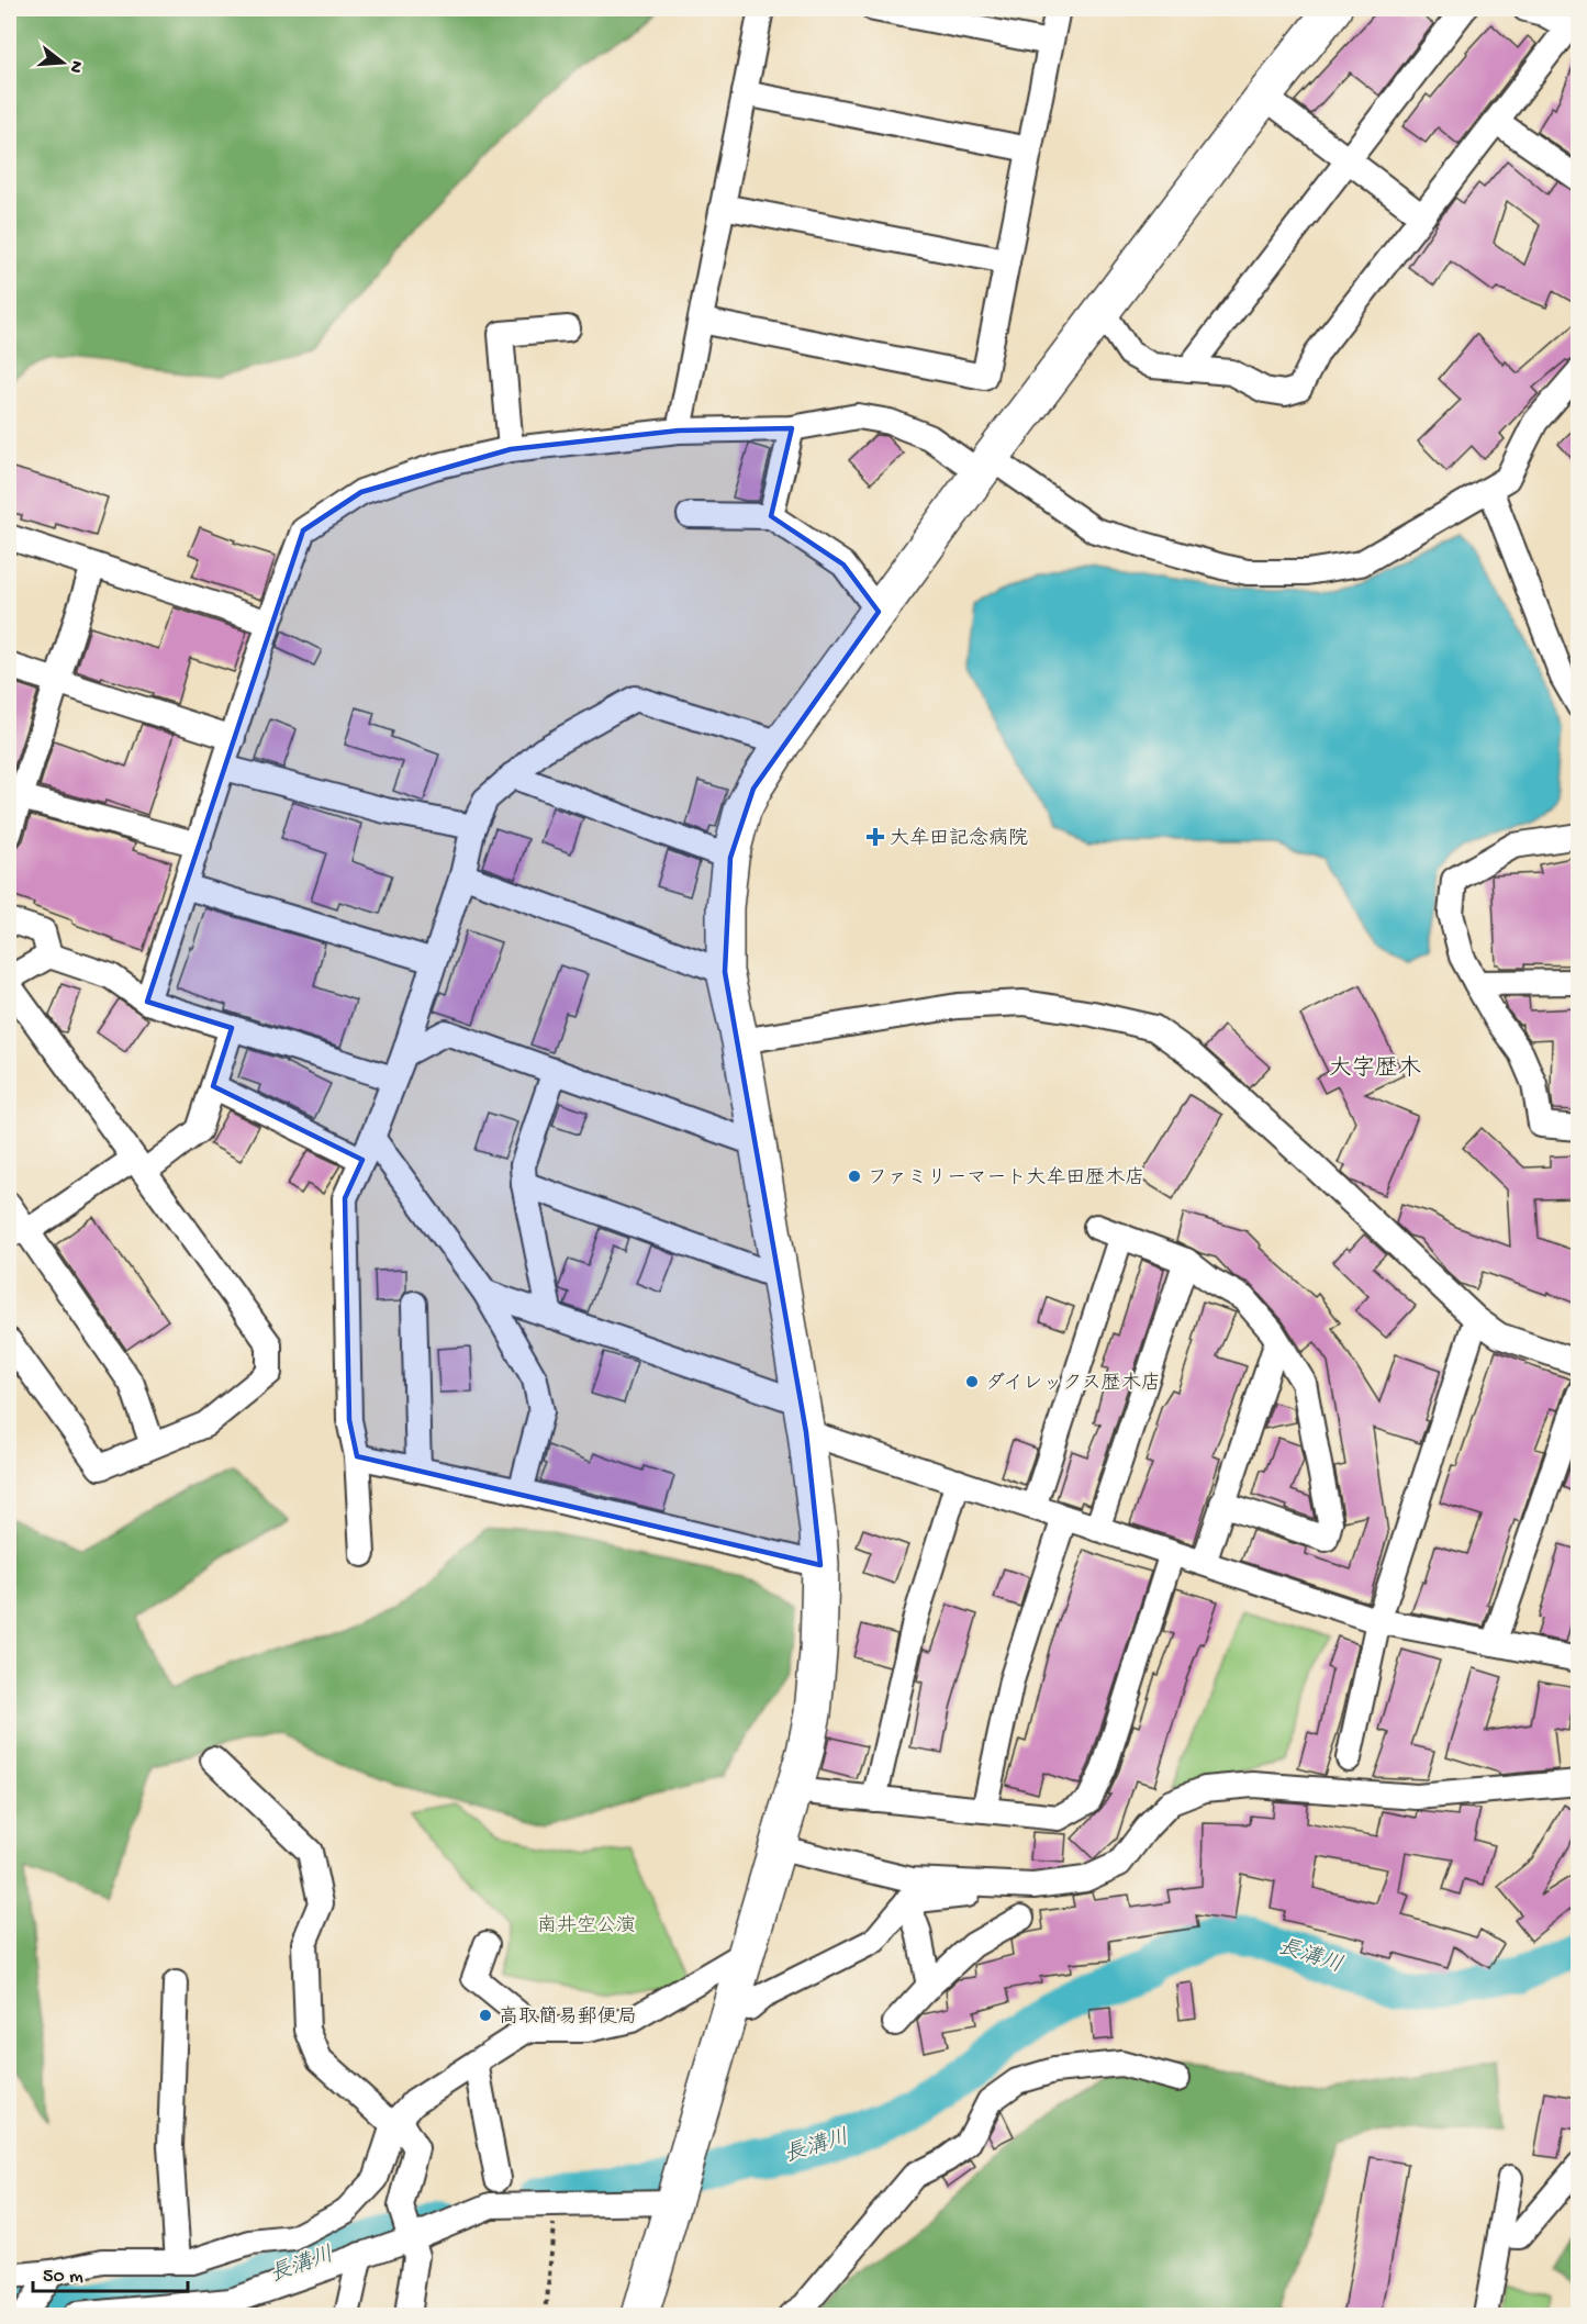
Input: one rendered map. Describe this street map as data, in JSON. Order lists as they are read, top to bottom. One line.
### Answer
{"districts":["大字歴木"],"water":["長溝川"],"parks":["南井空公演"],"places":{"health":["大牟田記念病院"],"other":["ファミリーマート大牟田歴木店","ダイレックス歴木店","高取簡易郵便局"]},"scale_bar":"50 m","north":"right"}
